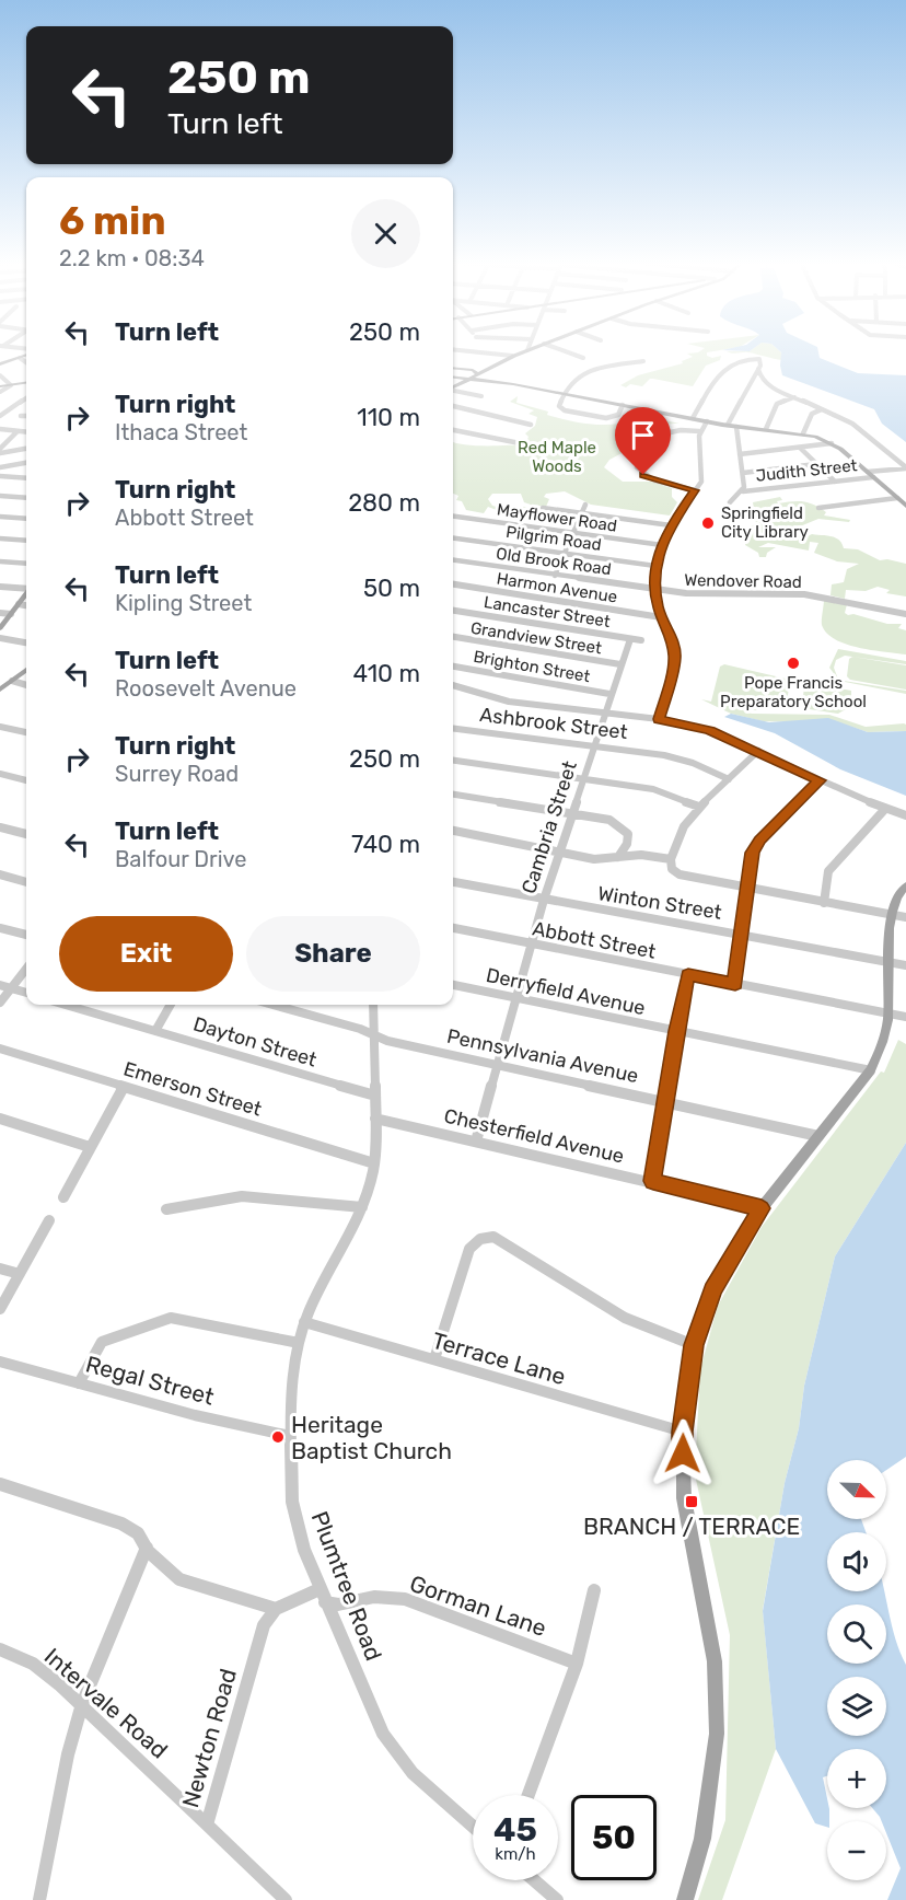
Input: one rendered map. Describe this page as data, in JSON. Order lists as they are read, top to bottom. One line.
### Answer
{"streets":{"street":["Judith Street","Mayflower Road","Pilgrim Road","Old Brook Road","Wendover Road","Harmon Avenue","Lancaster Street","Grandview Street","Brighton Street","Ashbrook Street","Cambria Street","Winton Street","Abbott Street","Derryfield Avenue","Dayton Street","Pennsylvania Avenue","Emerson Street","Chesterfield Avenue","Terrace Lane","Regal Street","Plumtree Road","Gorman Lane","Intervale Road","Newton Road"]},"crossings":[["Old Brook Road","Wendover Road"],["Lancaster Street","Cambria Street"],["Grandview Street","Cambria Street"],["Brighton Street","Cambria Street"],["Ashbrook Street","Cambria Street"],["Cambria Street","Winton Street"],["Cambria Street","Abbott Street"],["Cambria Street","Derryfield Avenue"],["Cambria Street","Pennsylvania Avenue"],["Cambria Street","Chesterfield Avenue"],["Dayton Street","Plumtree Road"],["Pennsylvania Avenue","Plumtree Road"],["Emerson Street","Plumtree Road"],["Chesterfield Avenue","Plumtree Road"],["Terrace Lane","Plumtree Road"],["Regal Street","Plumtree Road"],["Plumtree Road","Gorman Lane"],["Intervale Road","Newton Road"]],"parks":["Red Maple Woods"],"places":{"other":["Springfield City Library","Pope Francis Preparatory School","Heritage Baptist Church"],"transit":["BRANCH / TERRACE"]},"north":"bottom right","page":{"turn":["250 m","Turn left"],"heading":["6 min","2.2 km · 08:34"],"list":[{"name":"Turn left","value":"250 m"},{"name":"Turn right","note":"Ithaca Street","value":"110 m"},{"name":"Turn right","note":"Abbott Street","value":"280 m"},{"name":"Turn left","note":"Kipling Street","value":"50 m"},{"name":"Turn left","note":"Roosevelt Avenue","value":"410 m"},{"name":"Turn right","note":"Surrey Road","value":"250 m"},{"name":"Turn left","note":"Balfour Drive","value":"740 m"}],"buttons":["Exit","Share"],"map_buttons":["+","−"],"speed":"45 km/h","limit":"50"}}
